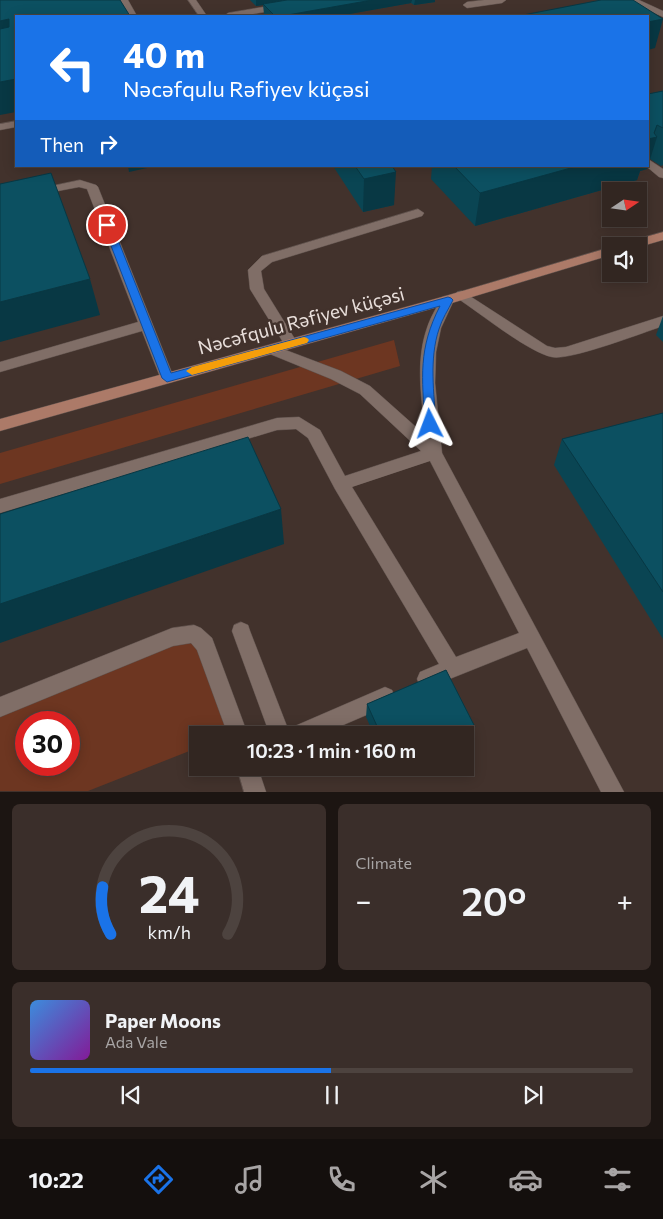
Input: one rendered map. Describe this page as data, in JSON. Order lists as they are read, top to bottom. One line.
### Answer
{"streets":{"main road":["Nəcəfqulu Rəfiyev küçəsi"]},"north":"right","page":{"turn":["40 m","Nəcəfqulu Rəfiyev küçəsi"],"then":"Then","limit":"30","trip":"10:23 · 1 min · 160 m","tile":"Climate","heat":["−","20°","+"],"song":["Paper Moons","Ada Vale"],"tabs":"10:22","gauge":["24","km/h"]}}
